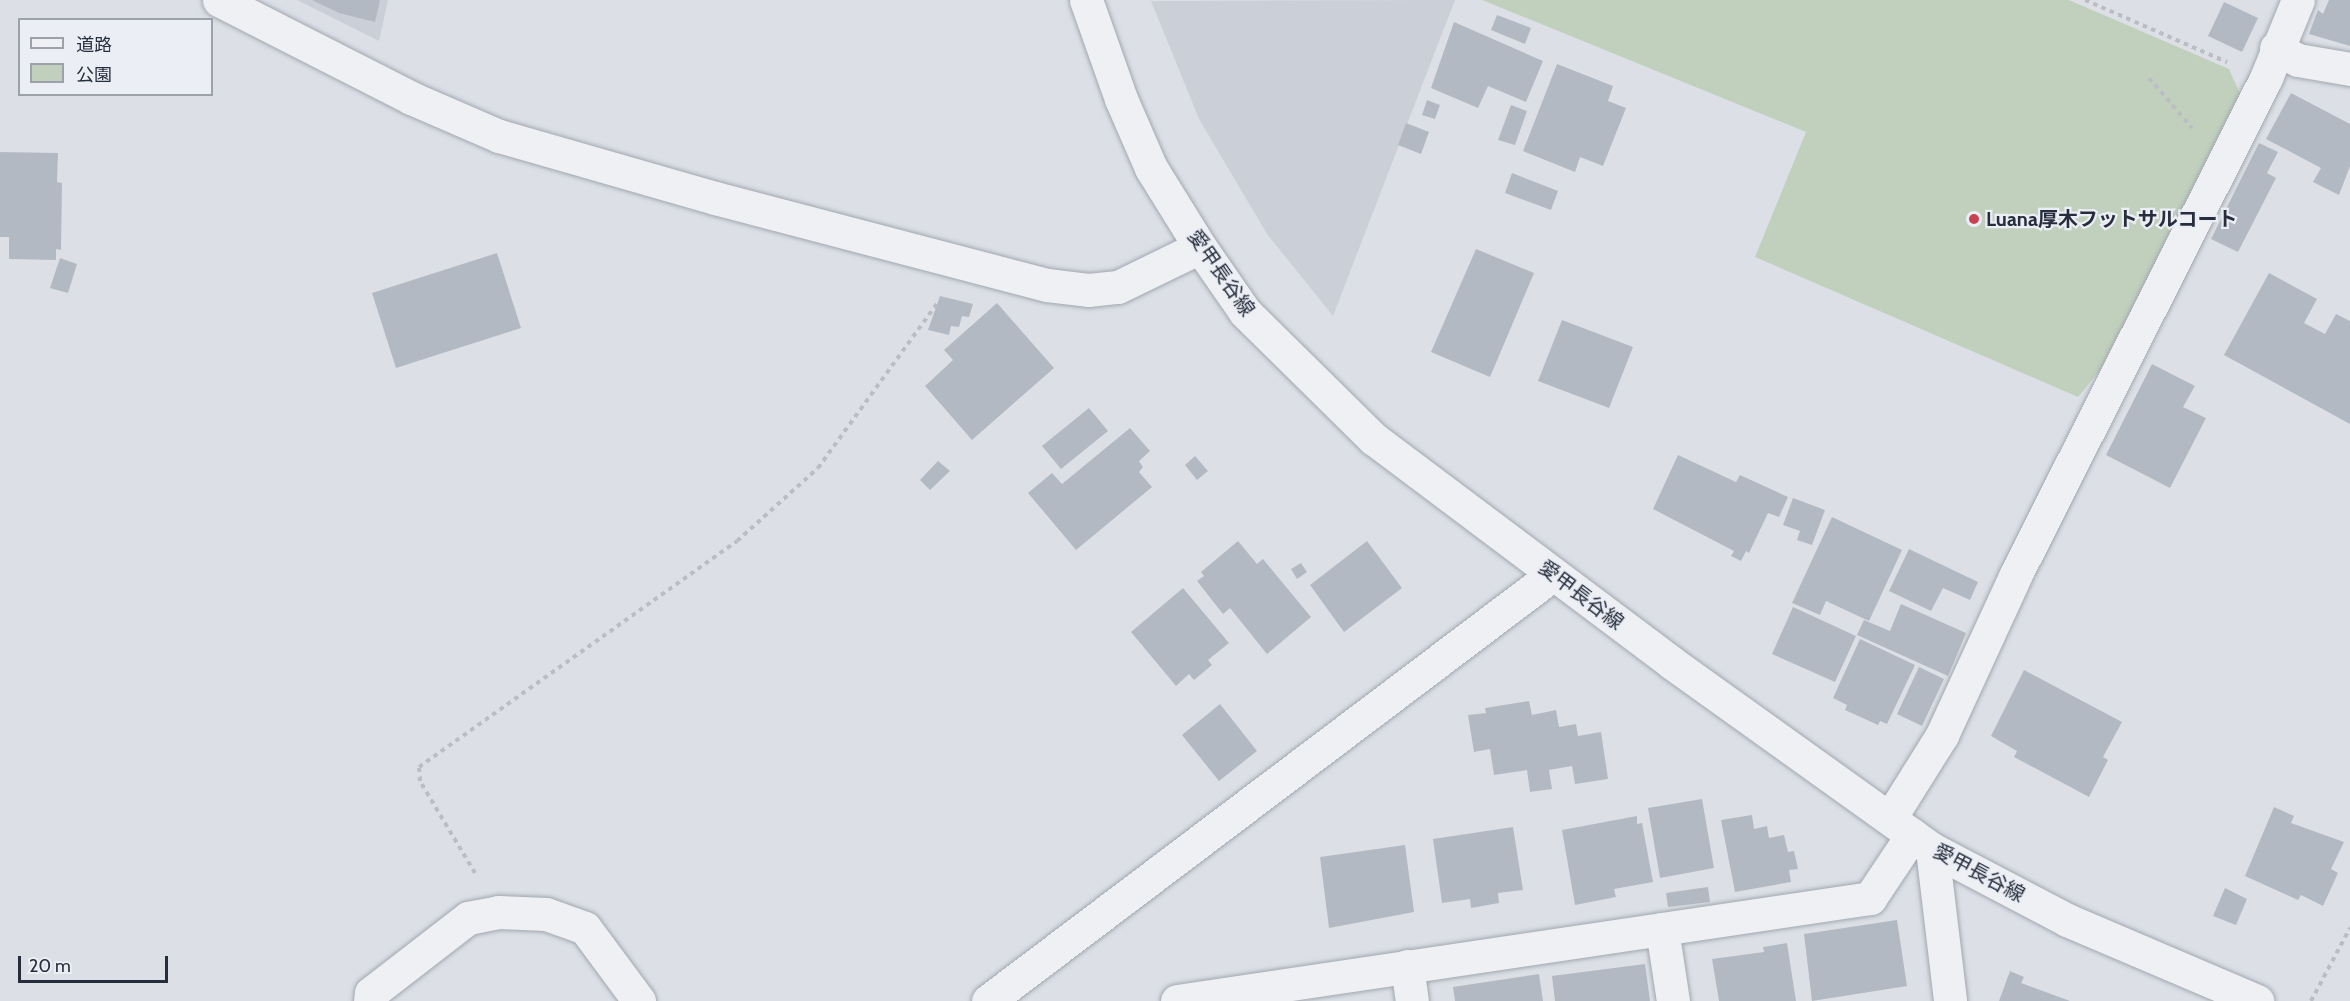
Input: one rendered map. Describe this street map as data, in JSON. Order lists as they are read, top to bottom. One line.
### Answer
{"streets":{"street":["愛甲長谷線"]},"places":["Luana厚木フットサルコート"],"legend":["道路","公園"],"scale_bar":"20 m"}
